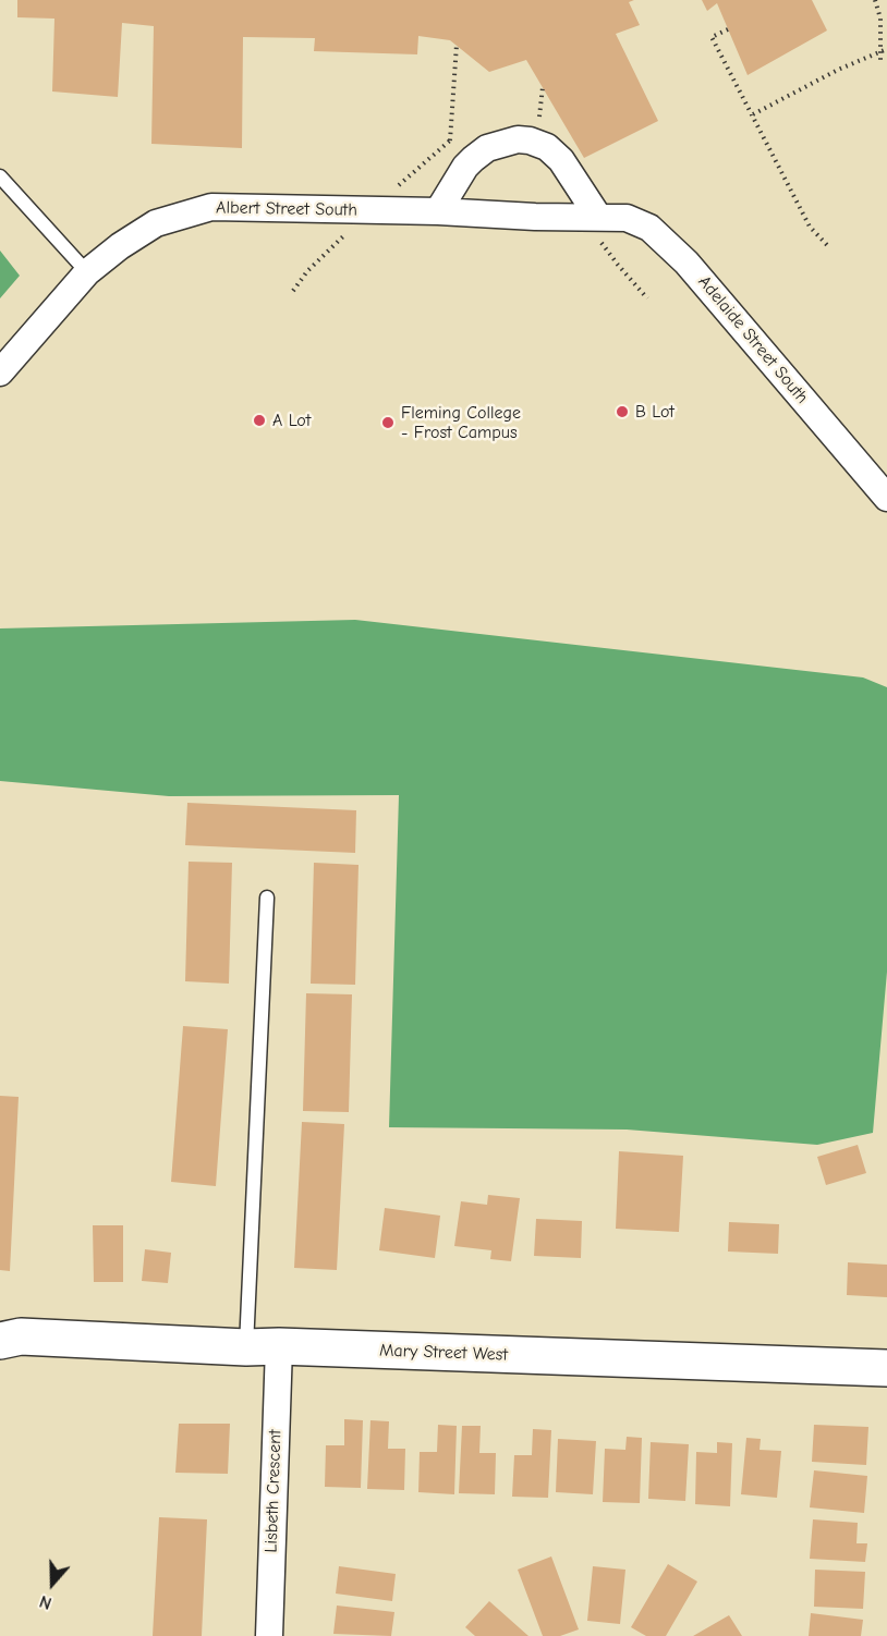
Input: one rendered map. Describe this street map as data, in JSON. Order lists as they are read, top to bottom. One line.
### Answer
{"streets":{"street":["Albert Street South","Adelaide Street South","Mary Street West","Lisbeth Crescent"]},"crossings":[["Albert Street South","Adelaide Street South"],["Mary Street West","Lisbeth Crescent"]],"places":["B Lot","A Lot","Fleming College - Frost Campus"],"north":"bottom"}
